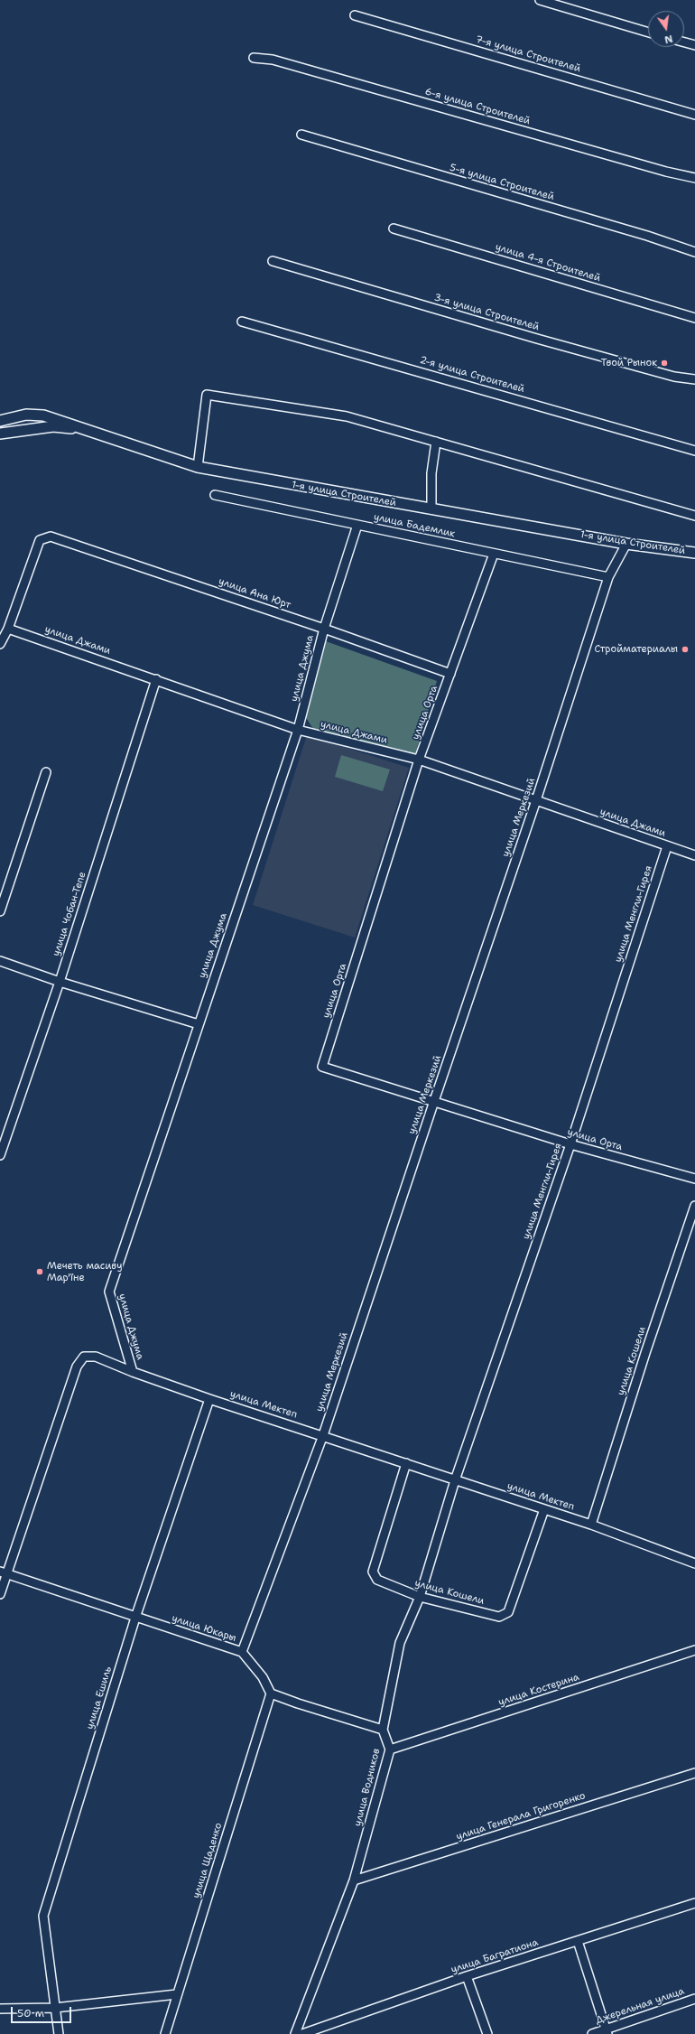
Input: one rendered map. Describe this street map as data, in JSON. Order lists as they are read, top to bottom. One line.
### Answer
{"streets":{"street":["7-я улица Строителей","6-я улица Строителей","5-я улица Строителей","улица 4-я Строителей","3-я улица Строителей","2-я улица Строителей","1-я улица Строителей","улица Бадемлик","улица Ана Юрт","улица Джами","улица Джума","улица Орта","улица Меркезий","улица Чобан-Тепе","улица Менгли-Гирея","улица Кошели","улица Мектеп","улица Юкары","улица Костерина","улица Ешиль","улица Водников","улица Генерала Григоренко","улица Щаденко","улица Багратиона","Джерельная улица"]},"crossings":[["1-я улица Строителей","улица Меркезий"],["улица Бадемлик","улица Джума"],["улица Бадемлик","улица Орта"],["улица Бадемлик","улица Меркезий"],["улица Ана Юрт","улица Джами"],["улица Ана Юрт","улица Джума"],["улица Ана Юрт","улица Орта"],["улица Джами","улица Джума"],["улица Джами","улица Орта"],["улица Джами","улица Меркезий"],["улица Джами","улица Чобан-Тепе"],["улица Джами","улица Менгли-Гирея"],["улица Джума","улица Мектеп"],["улица Орта","улица Меркезий"],["улица Орта","улица Менгли-Гирея"],["улица Меркезий","улица Мектеп"],["улица Меркезий","улица Юкары"],["улица Менгли-Гирея","улица Мектеп"],["улица Кошели","улица Мектеп"],["улица Мектеп","улица Юкары"],["улица Мектеп","улица Ешиль"],["улица Юкары","улица Ешиль"],["улица Юкары","улица Щаденко"],["улица Костерина","улица Водников"],["улица Водников","улица Генерала Григоренко"]],"places":["Твой Рынок","Стройматериалы","Мечеть масиву Мар'їне"],"scale_bar":"50 m","north":"bottom"}
